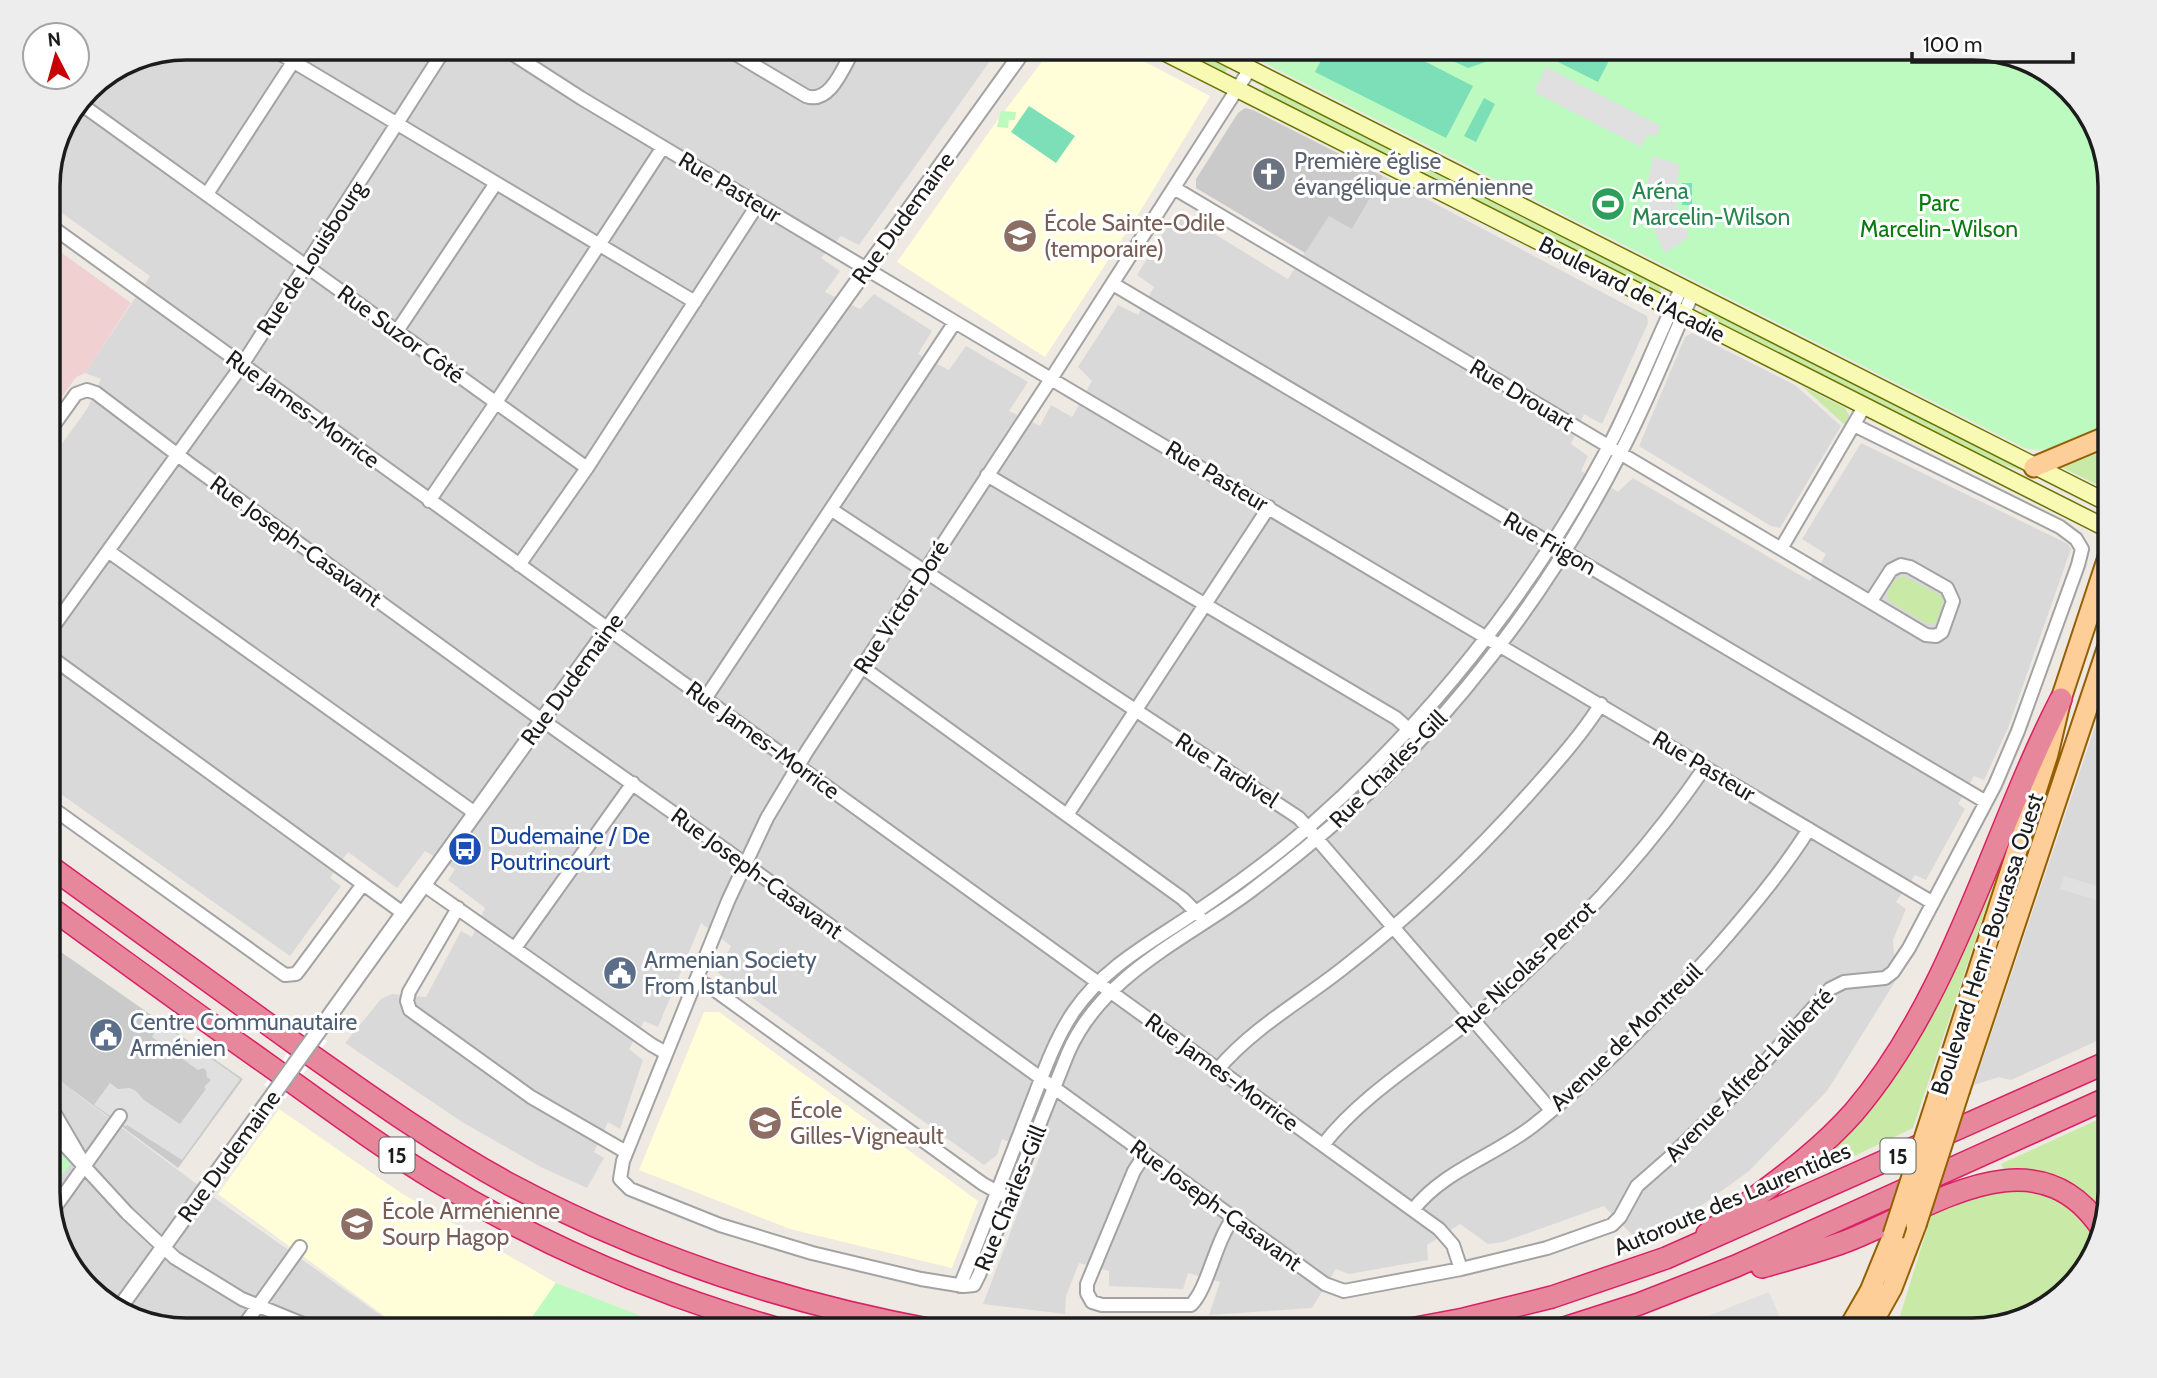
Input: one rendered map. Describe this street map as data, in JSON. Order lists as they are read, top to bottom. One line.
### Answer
{"streets":{"highway":["15","Autoroute des Laurentides"],"main road":["Boulevard de l'Acadie","Boulevard Henri-Bourassa Ouest"],"street":["Rue Pasteur","Rue Dudemaine","Rue de Louisbourg","Rue Suzor Côté","Rue Drouart","Rue James-Morrice","Rue Joseph-Casavant","Rue Frigon","Rue Victor Doré","Rue Charles-Gill","Rue Tardivel","Rue Nicolas-Perrot","Avenue de Montreuil","Avenue Alfred-Laliberté"]},"crossings":[["Rue Pasteur","Rue Dudemaine"],["Rue Pasteur","Rue Victor Doré"],["Rue Pasteur","Rue Charles-Gill"],["Rue Pasteur","Rue Nicolas-Perrot"],["Rue Pasteur","Avenue de Montreuil"],["Rue Pasteur","Avenue Alfred-Laliberté"],["Rue Dudemaine","Rue James-Morrice"],["Rue Dudemaine","Rue Joseph-Casavant"],["Rue de Louisbourg","Rue Suzor Côté"],["Rue de Louisbourg","Rue James-Morrice"],["Rue de Louisbourg","Rue Joseph-Casavant"],["Boulevard de l'Acadie","Rue Victor Doré"],["Boulevard de l'Acadie","Rue Charles-Gill"],["Rue Drouart","Rue Victor Doré"],["Rue Drouart","Rue Charles-Gill"],["Rue James-Morrice","Rue Victor Doré"],["Rue James-Morrice","Rue Charles-Gill"],["Rue James-Morrice","Rue Nicolas-Perrot"],["Rue James-Morrice","Avenue de Montreuil"],["Rue James-Morrice","Avenue Alfred-Laliberté"],["Rue Joseph-Casavant","Rue Victor Doré"],["Rue Joseph-Casavant","Rue Charles-Gill"],["Rue Joseph-Casavant","Avenue Alfred-Laliberté"],["Rue Frigon","Rue Victor Doré"],["Rue Frigon","Rue Charles-Gill"],["Rue Frigon","Avenue Alfred-Laliberté"],["Rue Victor Doré","Rue Charles-Gill"],["Rue Victor Doré","Rue Tardivel"],["Rue Charles-Gill","Rue Tardivel"],["Rue Tardivel","Rue Nicolas-Perrot"],["Rue Tardivel","Avenue de Montreuil"]],"parks":["Parc Marcelin-Wilson"],"places":{"church":["Première église évangélique arménienne"],"sports":["Aréna Marcelin-Wilson"],"school or university":["École Sainte-Odile (temporaire)","École Gilles-Vigneault","École Arménienne Sourp Hagop"],"bus stop":["Dudemaine / De Poutrincourt"],"public building":["Armenian Society From Istanbul","Centre Communautaire Arménien"]},"scale_bar":"100 m","north":"top"}
